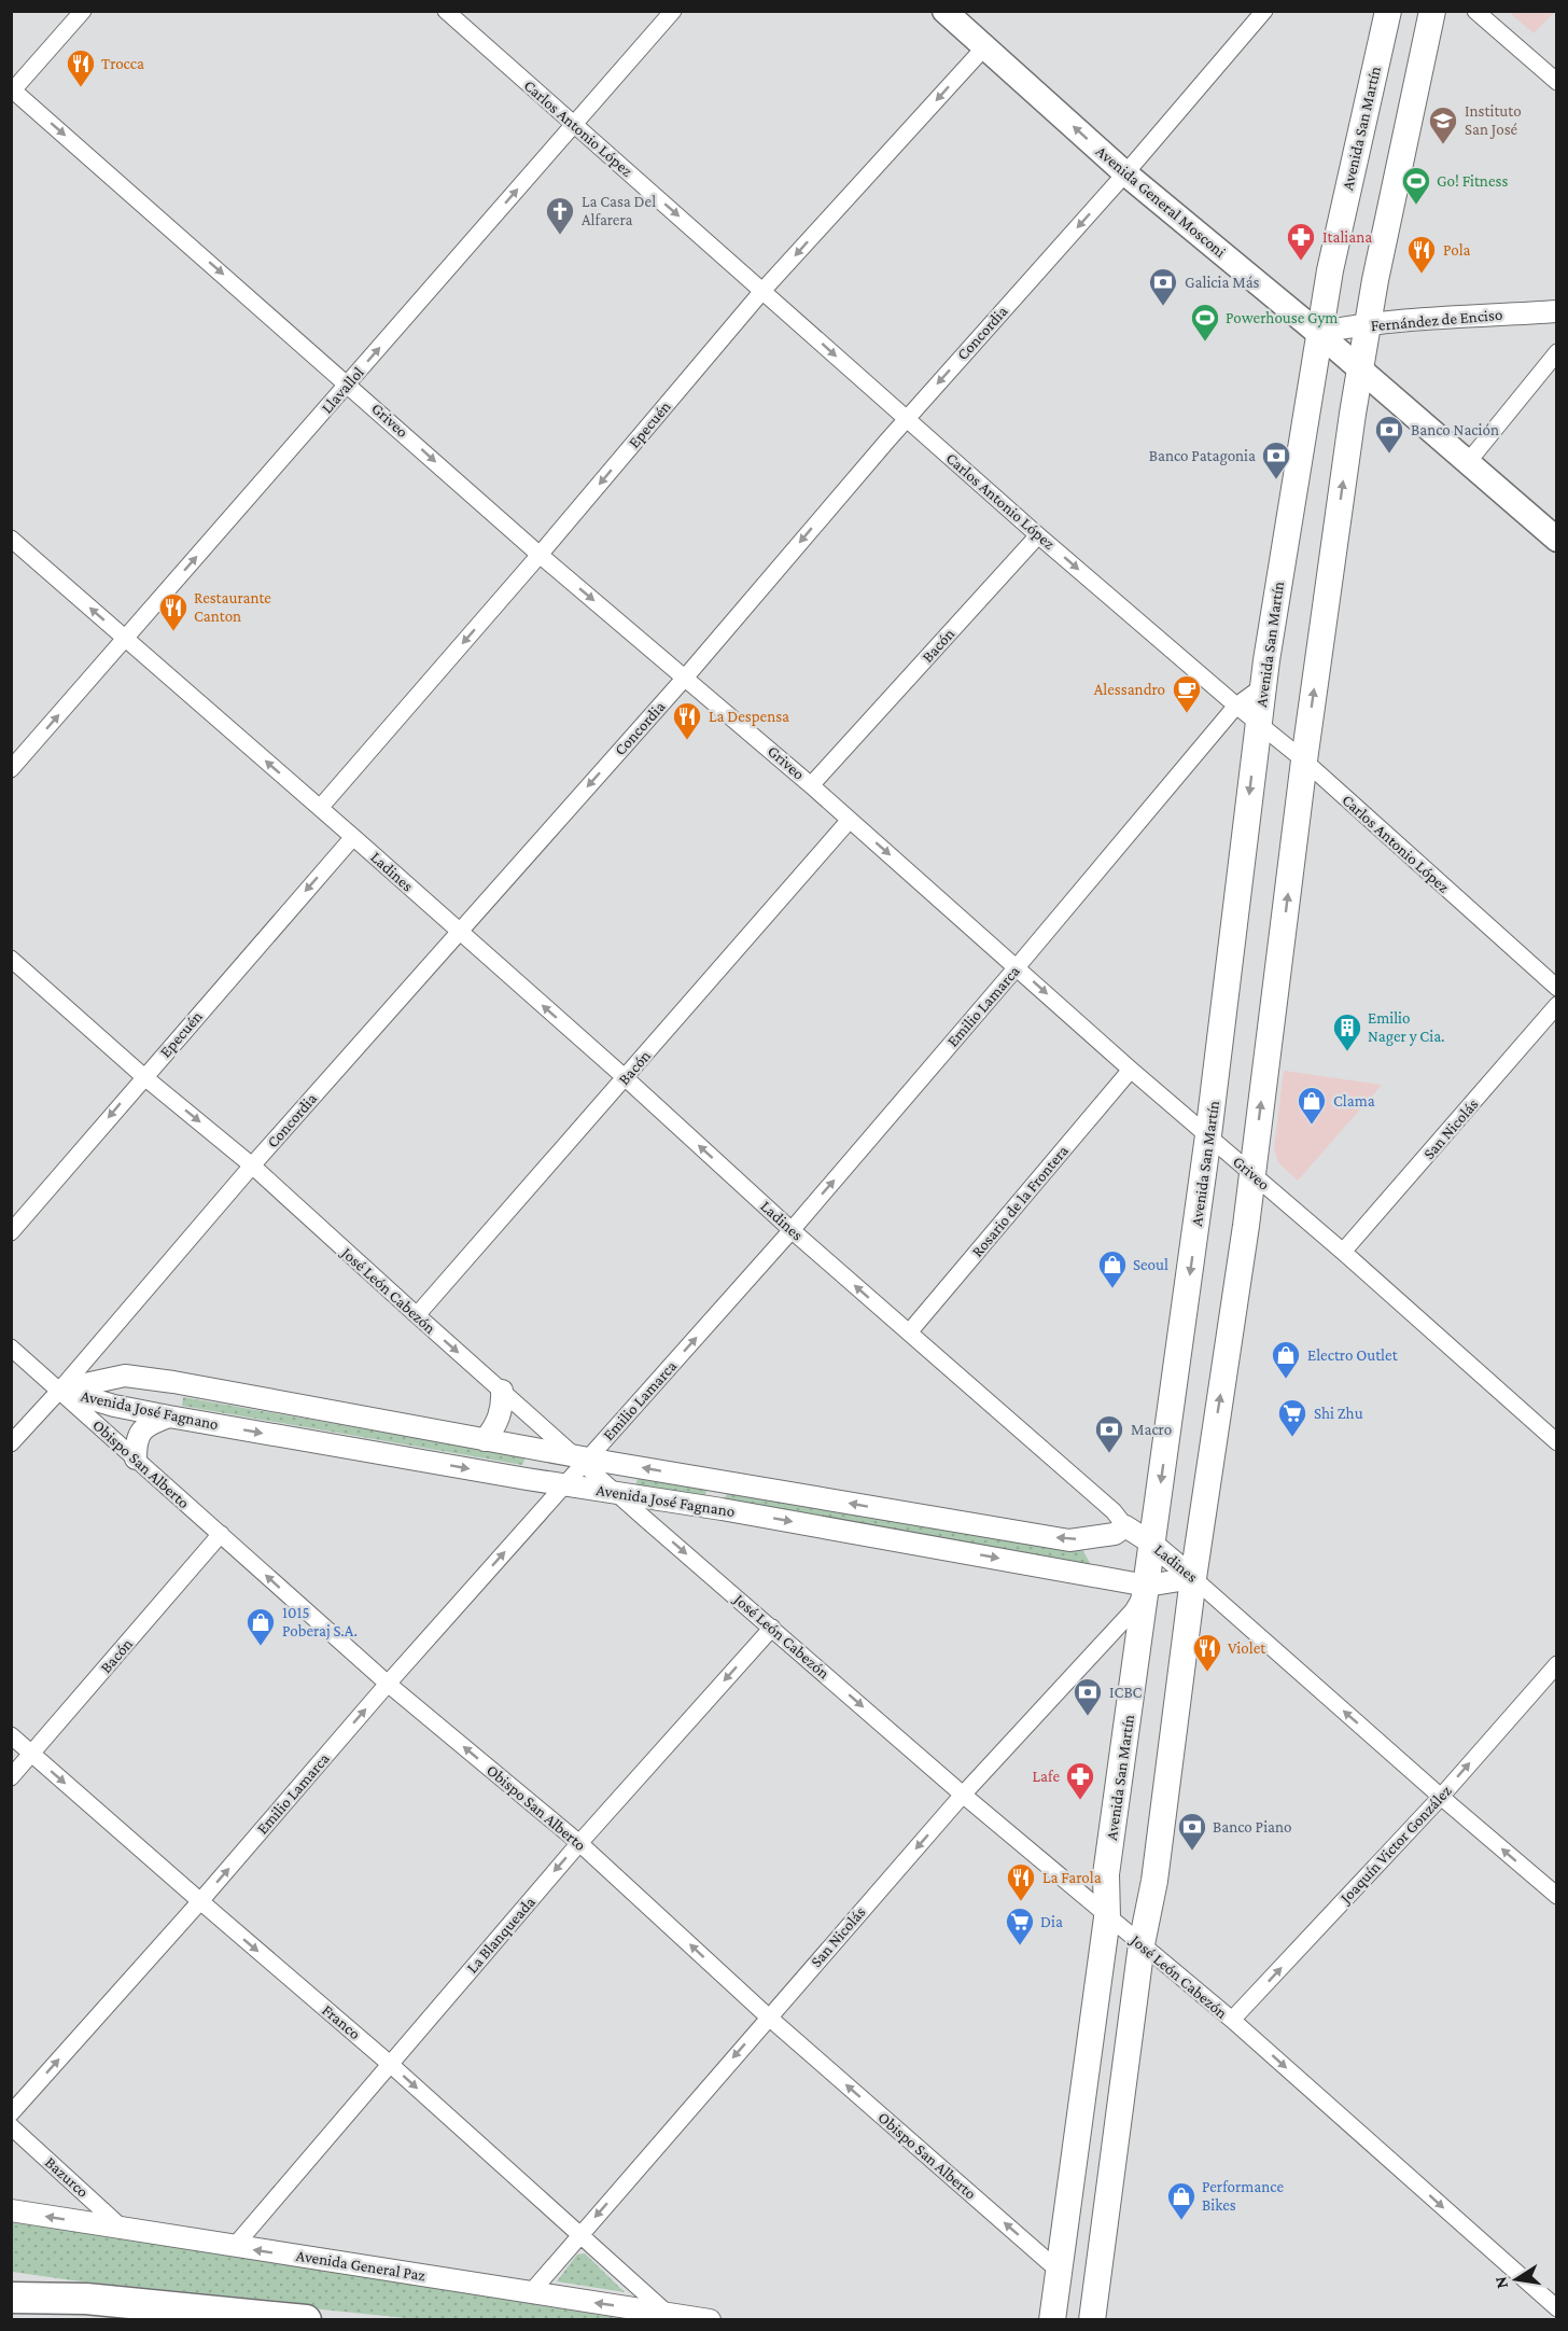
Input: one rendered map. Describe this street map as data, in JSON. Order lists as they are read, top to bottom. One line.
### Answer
{"streets":{"main road":["Avenida San Martín","Avenida General Mosconi"],"street":["Carlos Antonio López","Fernández de Enciso","Concordia","Llavallol","Griveo","Epecuén","Bacón","Ladines","Emilio Lamarca","San Nicolás","Rosario de la Frontera","José León Cabezón","Avenida José Fagnano","Obispo San Alberto","Joaquín Victor González","La Blanqueada","Franco","Bazurco","Avenida General Paz"]},"crossings":[["Carlos Antonio López","Avenida San Martín"],["Carlos Antonio López","Concordia"],["Carlos Antonio López","Llavallol"],["Carlos Antonio López","Epecuén"],["Carlos Antonio López","Bacón"],["Carlos Antonio López","Emilio Lamarca"],["Avenida San Martín","Avenida General Mosconi"],["Avenida San Martín","Fernández de Enciso"],["Avenida San Martín","Griveo"],["Avenida San Martín","Ladines"],["Avenida San Martín","Emilio Lamarca"],["Avenida San Martín","San Nicolás"],["Avenida San Martín","José León Cabezón"],["Avenida San Martín","Avenida José Fagnano"],["Avenida San Martín","Obispo San Alberto"],["Avenida General Mosconi","Fernández de Enciso"],["Avenida General Mosconi","Concordia"],["Avenida General Mosconi","Epecuén"],["Concordia","Griveo"],["Concordia","Ladines"],["Concordia","José León Cabezón"],["Concordia","Avenida José Fagnano"],["Concordia","Obispo San Alberto"],["Llavallol","Griveo"],["Llavallol","Ladines"],["Griveo","Epecuén"],["Griveo","Bacón"],["Griveo","Emilio Lamarca"],["Griveo","San Nicolás"],["Griveo","Rosario de la Frontera"],["Epecuén","Ladines"],["Epecuén","José León Cabezón"],["Bacón","Ladines"],["Bacón","José León Cabezón"],["Bacón","Obispo San Alberto"],["Bacón","Franco"],["Ladines","Emilio Lamarca"],["Ladines","Rosario de la Frontera"],["Ladines","Avenida José Fagnano"],["Ladines","Joaquín Victor González"],["Emilio Lamarca","José León Cabezón"],["Emilio Lamarca","Avenida José Fagnano"],["Emilio Lamarca","Obispo San Alberto"],["Emilio Lamarca","Franco"],["San Nicolás","José León Cabezón"],["San Nicolás","Avenida José Fagnano"],["San Nicolás","Obispo San Alberto"],["San Nicolás","Franco"],["San Nicolás","Avenida General Paz"],["José León Cabezón","Avenida José Fagnano"],["José León Cabezón","Joaquín Victor González"],["José León Cabezón","La Blanqueada"],["Avenida José Fagnano","Obispo San Alberto"],["Obispo San Alberto","La Blanqueada"],["La Blanqueada","Franco"],["La Blanqueada","Avenida General Paz"],["Franco","Avenida General Paz"],["Bazurco","Avenida General Paz"]],"one_way":["Carlos Antonio López","Concordia","Llavallol","Griveo","Epecuén","Ladines","Emilio Lamarca","San Nicolás","José León Cabezón","Obispo San Alberto","Joaquín Victor González","La Blanqueada","Franco","Avenida General Paz"],"places":{"restaurant":["Trocca","Pola","Restaurante Canton","La Despensa","Violet","La Farola"],"school or university":["Instituto San José"],"sports":["Go! Fitness","Powerhouse Gym"],"church":["La Casa Del Alfarera"],"pharmacy":["Italiana","Lafe"],"bank":["Galicia Más","Banco Nación","Banco Patagonia","Macro","ICBC","Banco Piano"],"cafe":["Alessandro"],"building":["Emilio Nager y Cia."],"shop":["Clama","Seoul","Electro Outlet","1015 Poberaj S.A.","Performance Bikes"],"supermarket":["Shi Zhu","Dia"]},"north":"left"}
